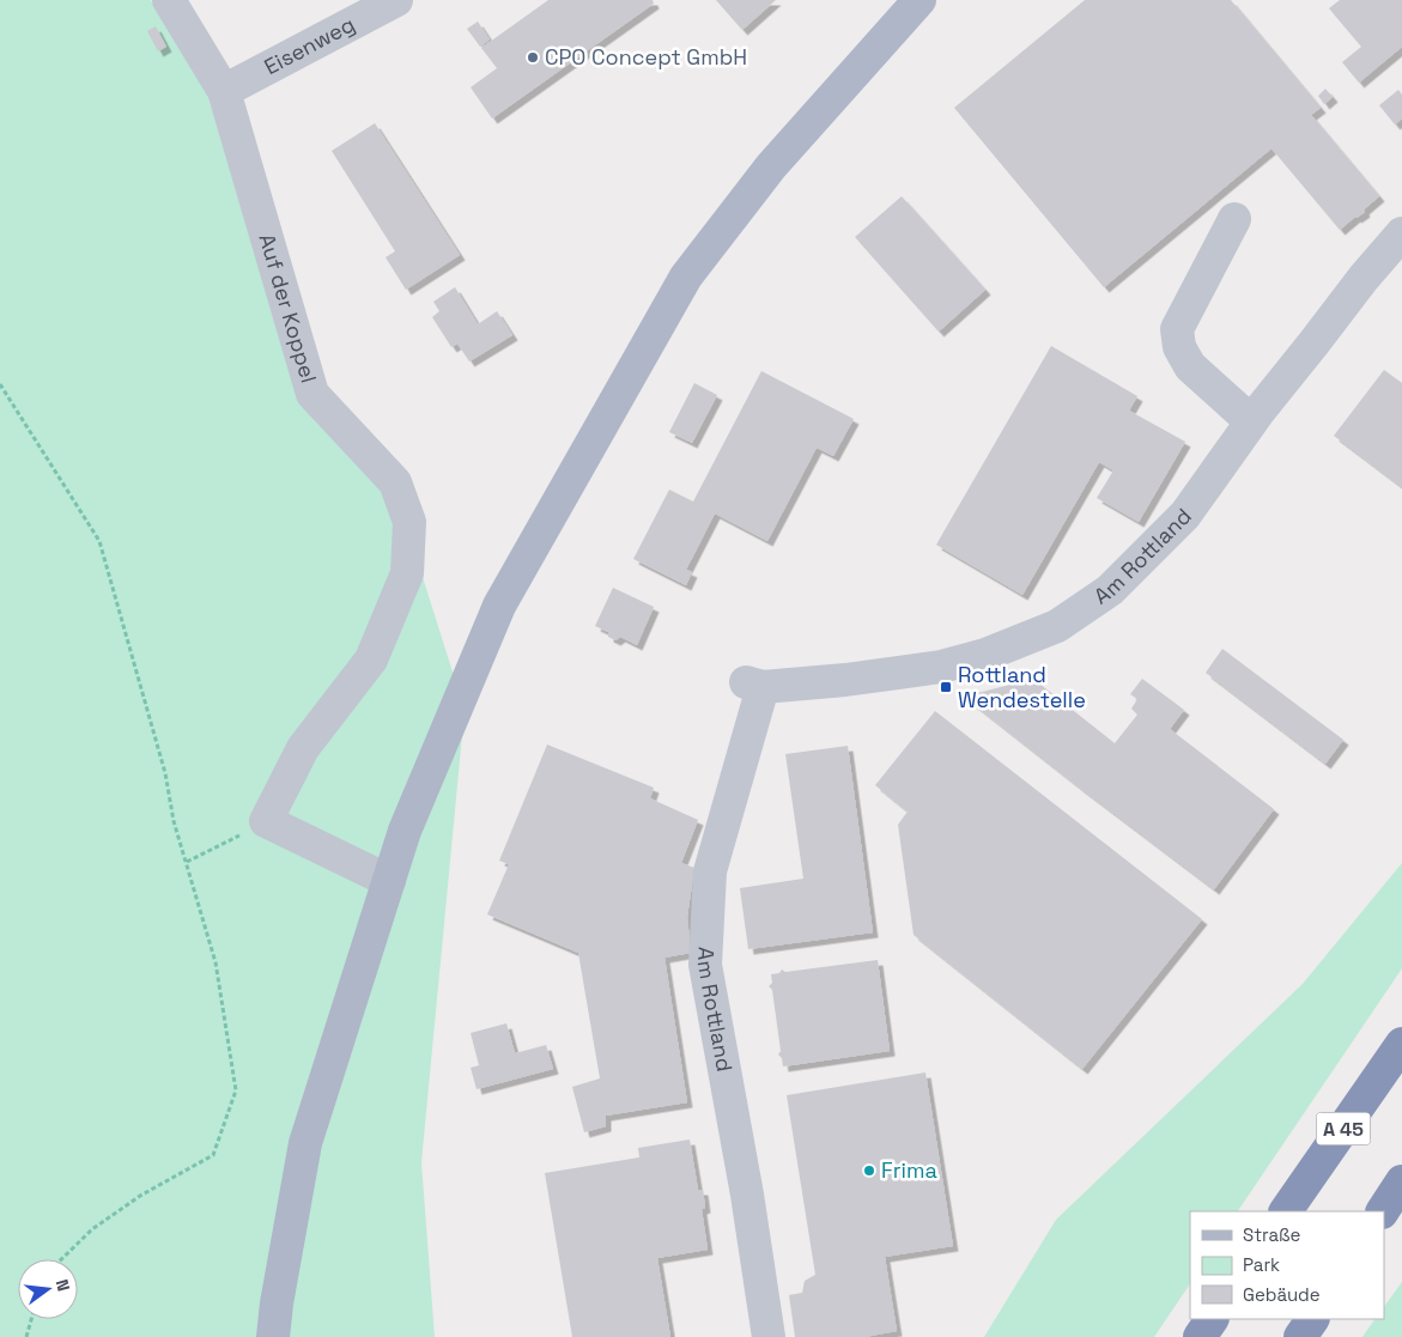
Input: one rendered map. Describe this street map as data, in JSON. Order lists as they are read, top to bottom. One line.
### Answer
{"streets":{"highway":["A 45"],"street":["Eisenweg","Auf der Koppel","Am Rottland"]},"crossings":[["Eisenweg","Auf der Koppel"]],"places":{"other":["CPO Concept GmbH","Frima"],"transit":["Rottland Wendestelle"]},"legend":["Straße","Park","Gebäude"],"north":"right"}
